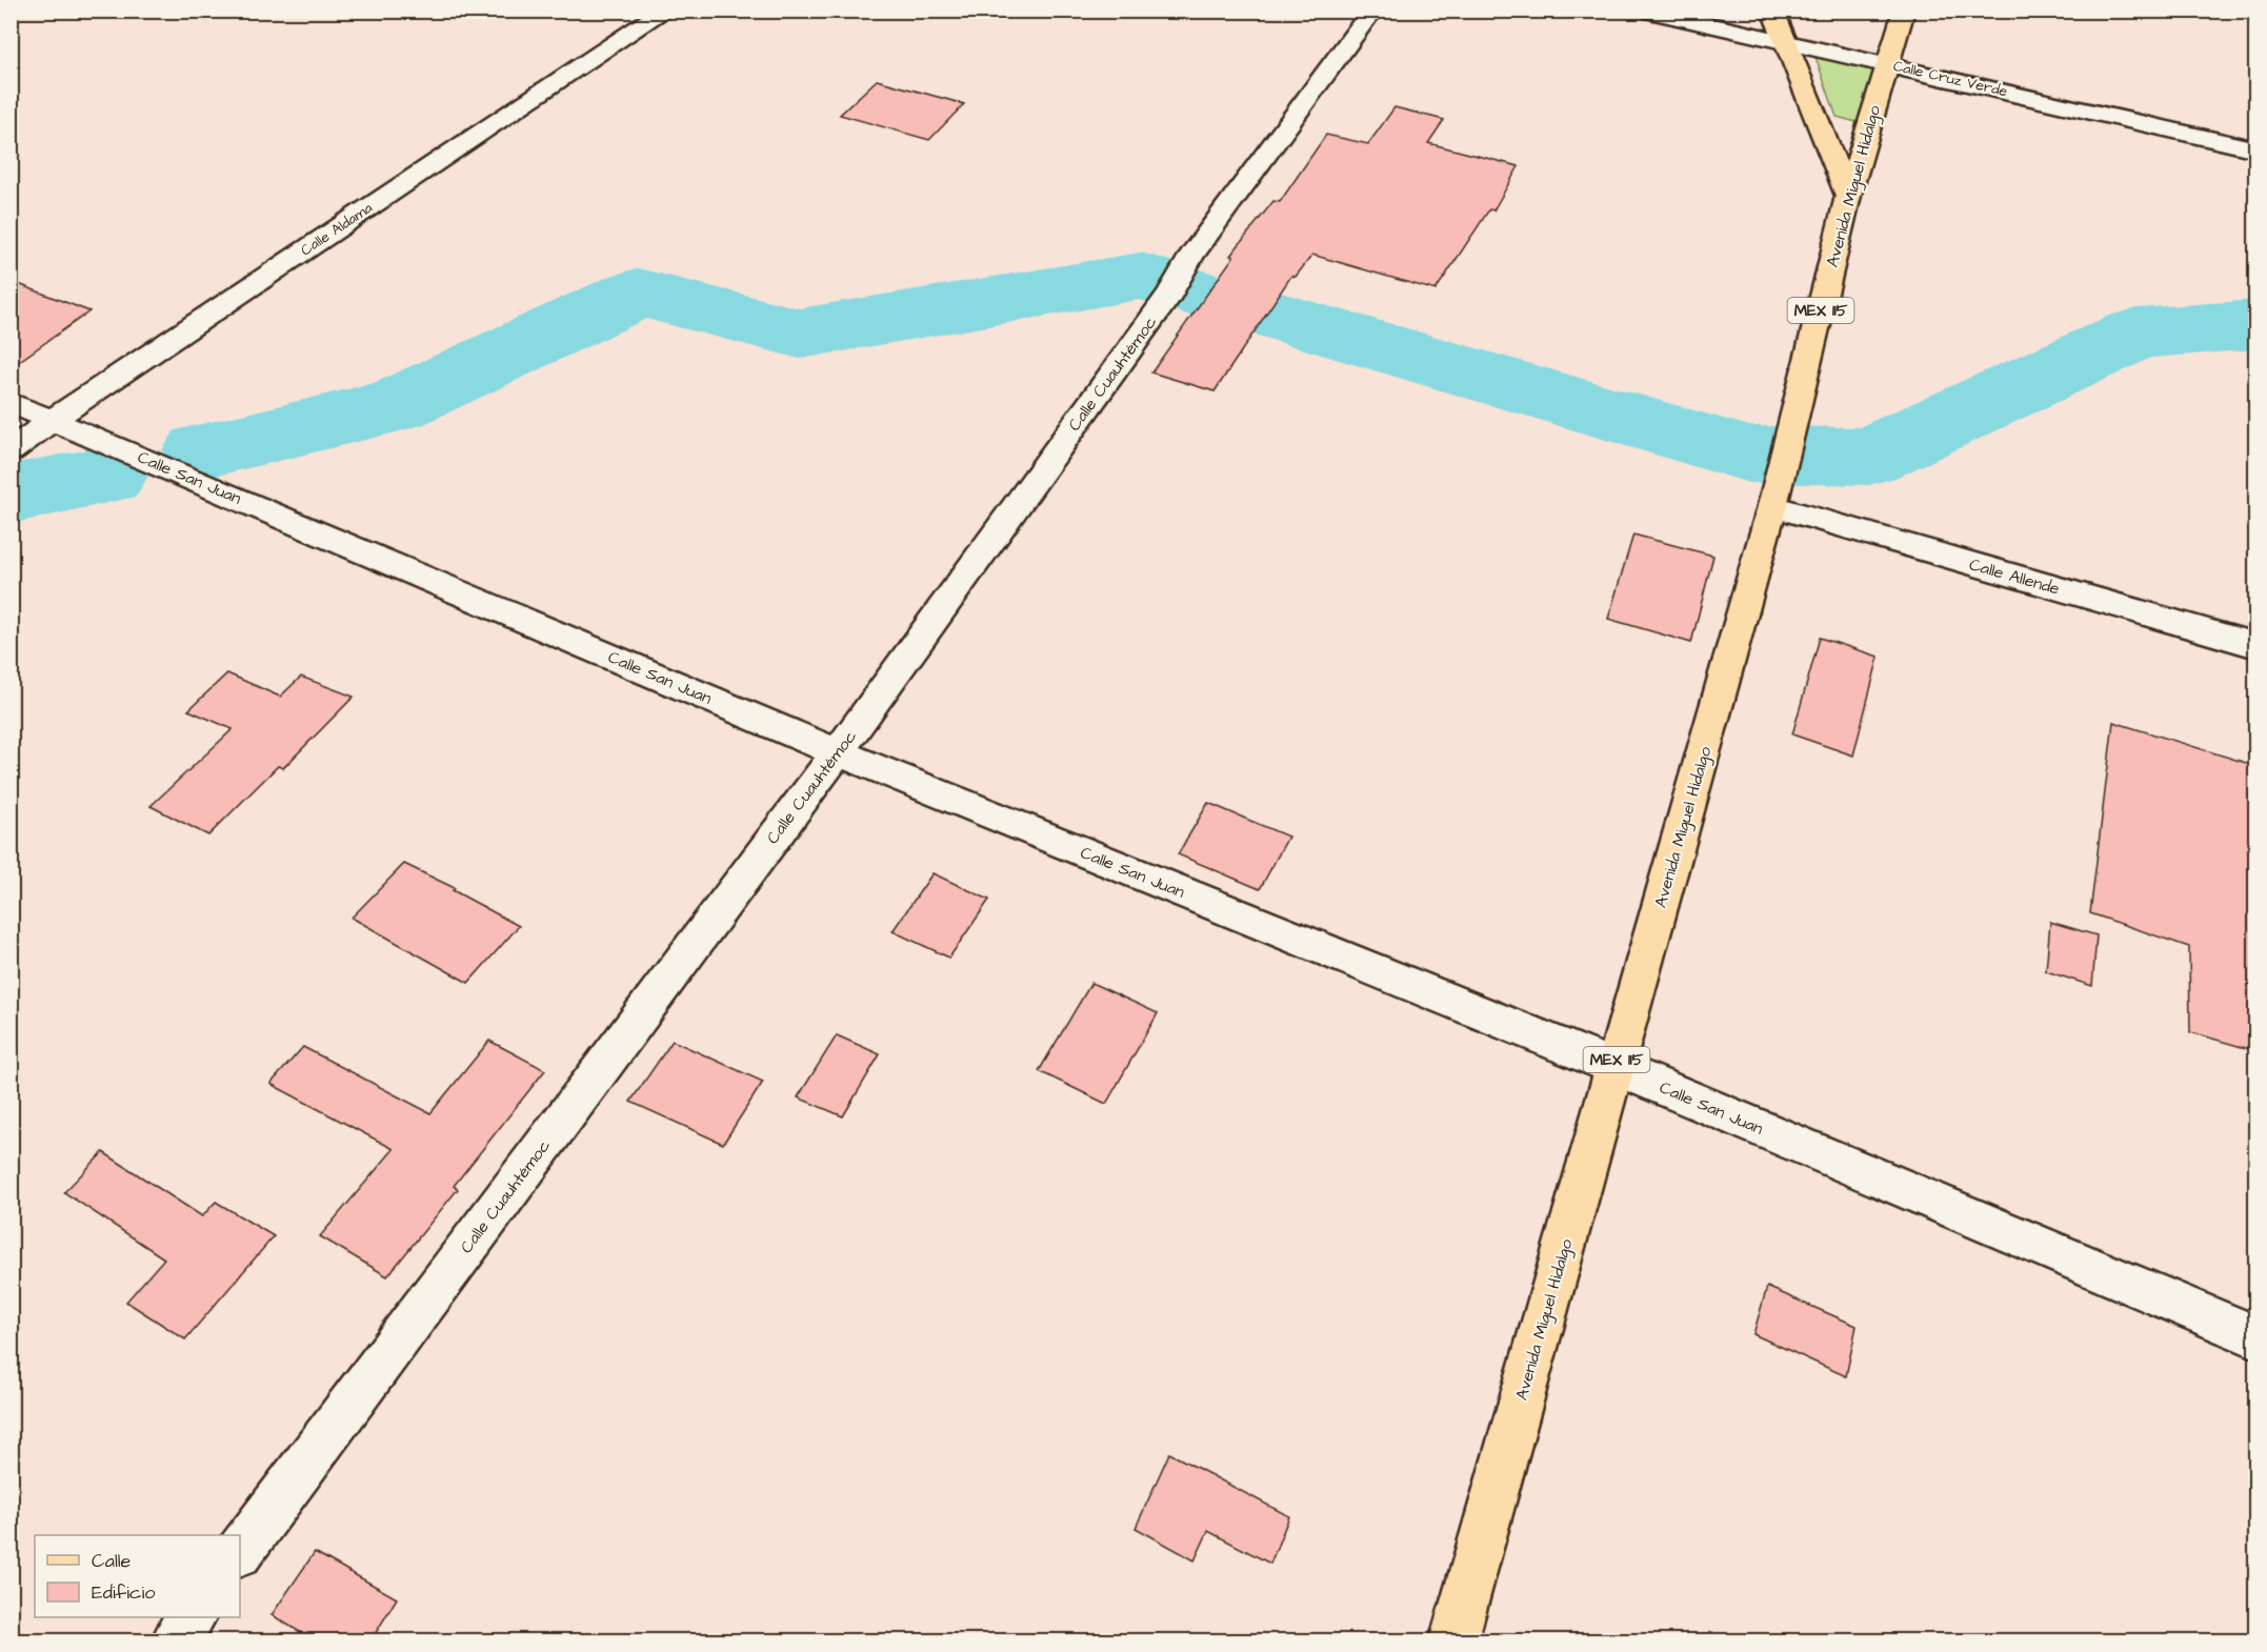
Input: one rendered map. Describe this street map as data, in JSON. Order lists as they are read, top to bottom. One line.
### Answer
{"streets":{"main road":["Avenida Miguel Hidalgo","MEX 115"],"street":["Calle Cruz Verde","Calle Aldama","Calle Cuauhtémoc","Calle San Juan","Calle Allende"]},"crossings":[["Calle Cruz Verde","Avenida Miguel Hidalgo"],["Avenida Miguel Hidalgo","Calle San Juan"],["Avenida Miguel Hidalgo","Calle Allende"],["Calle Aldama","Calle San Juan"],["Calle Cuauhtémoc","Calle San Juan"]],"legend":["Calle","Edificio"]}
